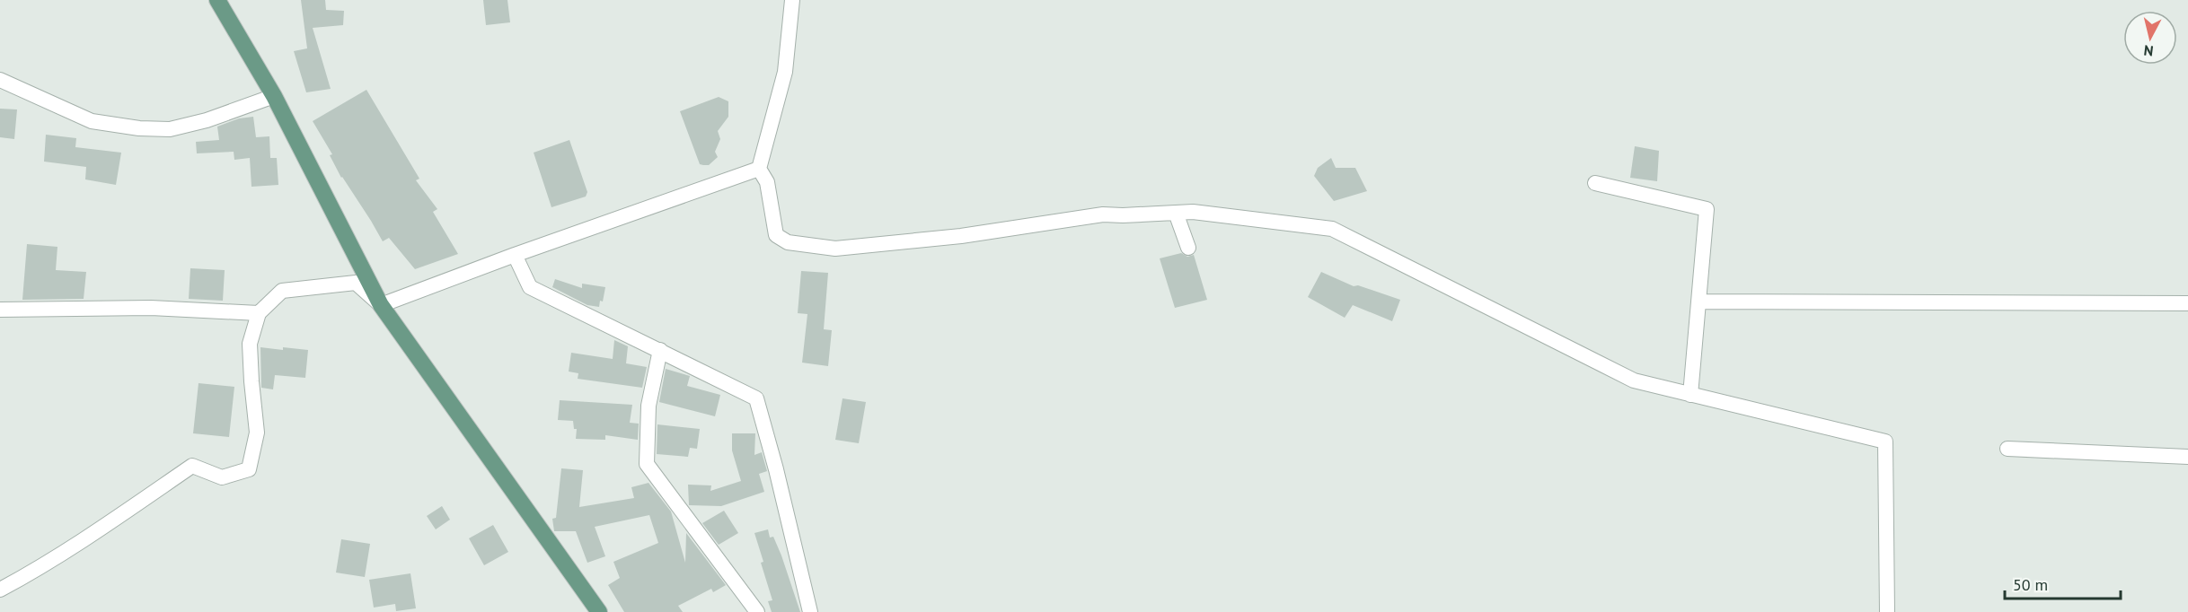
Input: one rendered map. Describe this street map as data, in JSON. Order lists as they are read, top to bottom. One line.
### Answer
{"scale_bar":"50 m","north":"bottom"}
